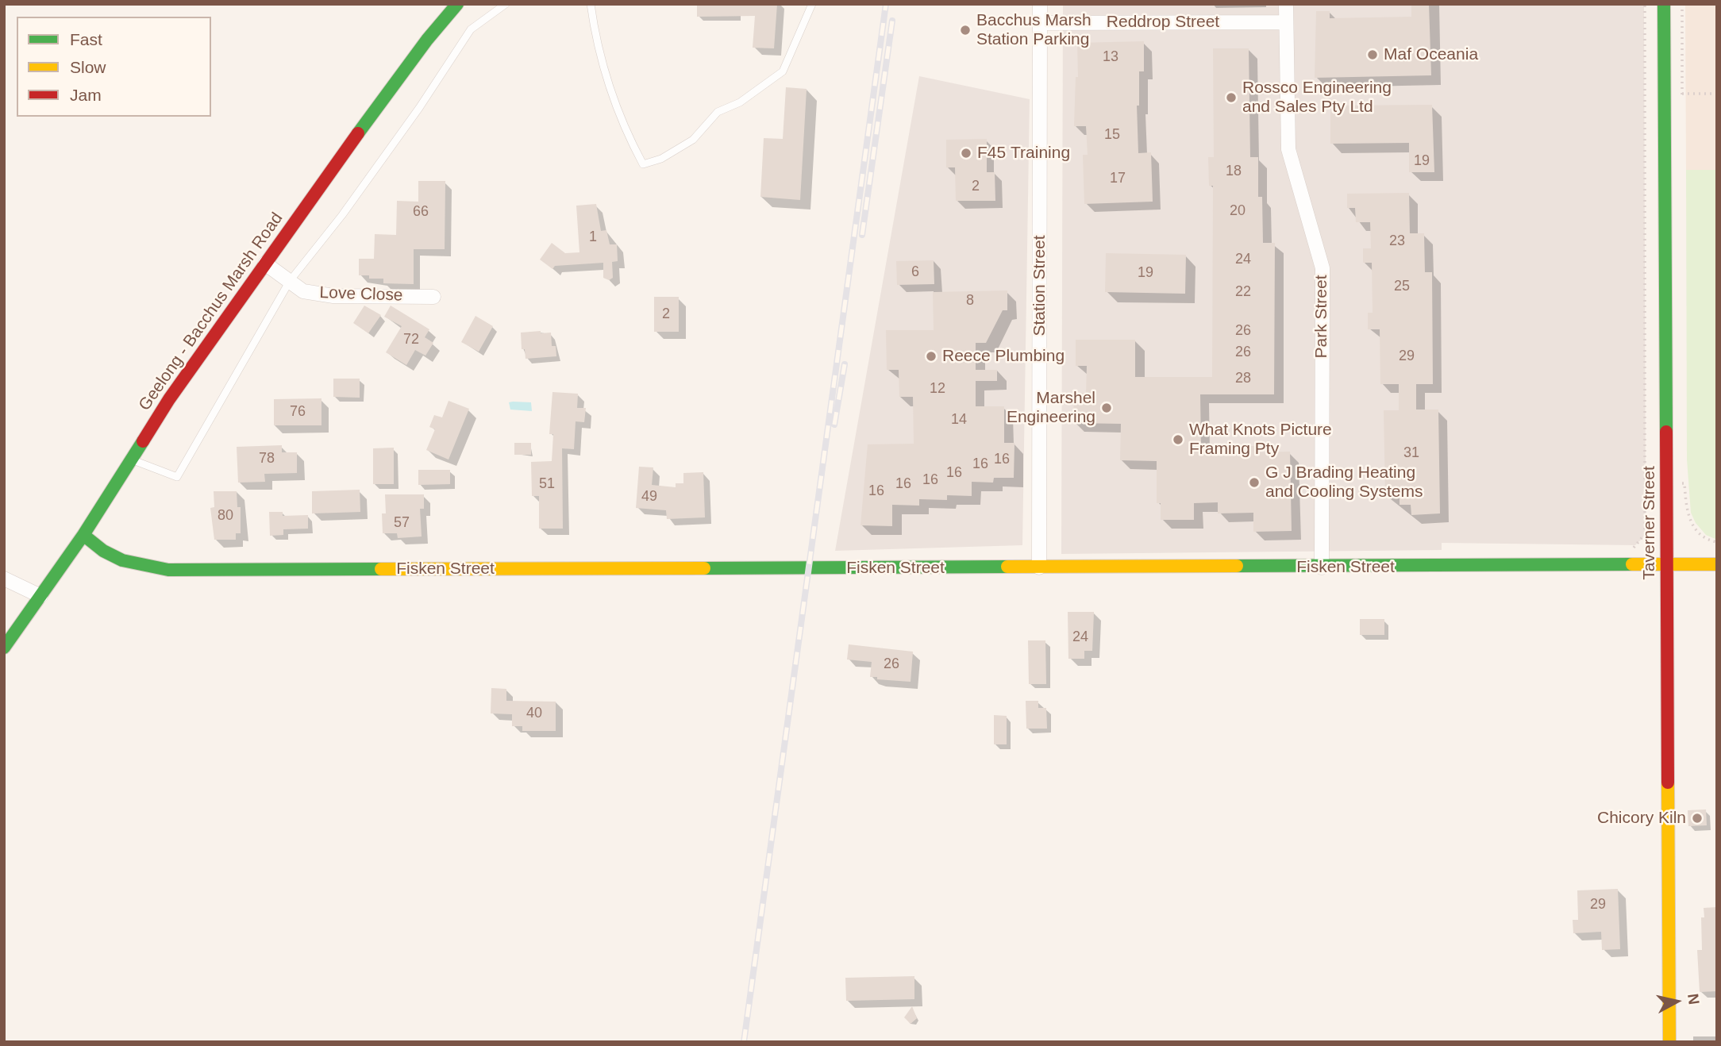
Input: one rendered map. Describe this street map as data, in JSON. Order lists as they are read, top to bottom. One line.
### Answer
{"streets":{"street":["Reddrop Street","Station Street","Love Close","Geelong - Bacchus Marsh Road","Park Street","Taverner Street","Fisken Street"]},"crossings":[["Reddrop Street","Station Street"],["Reddrop Street","Park Street"],["Station Street","Fisken Street"],["Love Close","Geelong - Bacchus Marsh Road"],["Geelong - Bacchus Marsh Road","Fisken Street"],["Park Street","Fisken Street"],["Taverner Street","Fisken Street"]],"places":["Bacchus Marsh Station Parking","Maf Oceania","Rossco Engineering and Sales Pty Ltd","F45 Training","Reece Plumbing","Marshel Engineering","What Knots Picture Framing Pty","G J Brading Heating and Cooling Systems","Chicory Kiln"],"house_numbers":["13","15","19","18","17","2","20","66","1","23","24","6","19","25","22","8","2","26","72","26","29","28","12","76","14","31","78","16","16","16","16","51","16","16","49","80","57","24","26","40","29"],"legend":["Fast","Slow","Jam"],"north":"right"}
